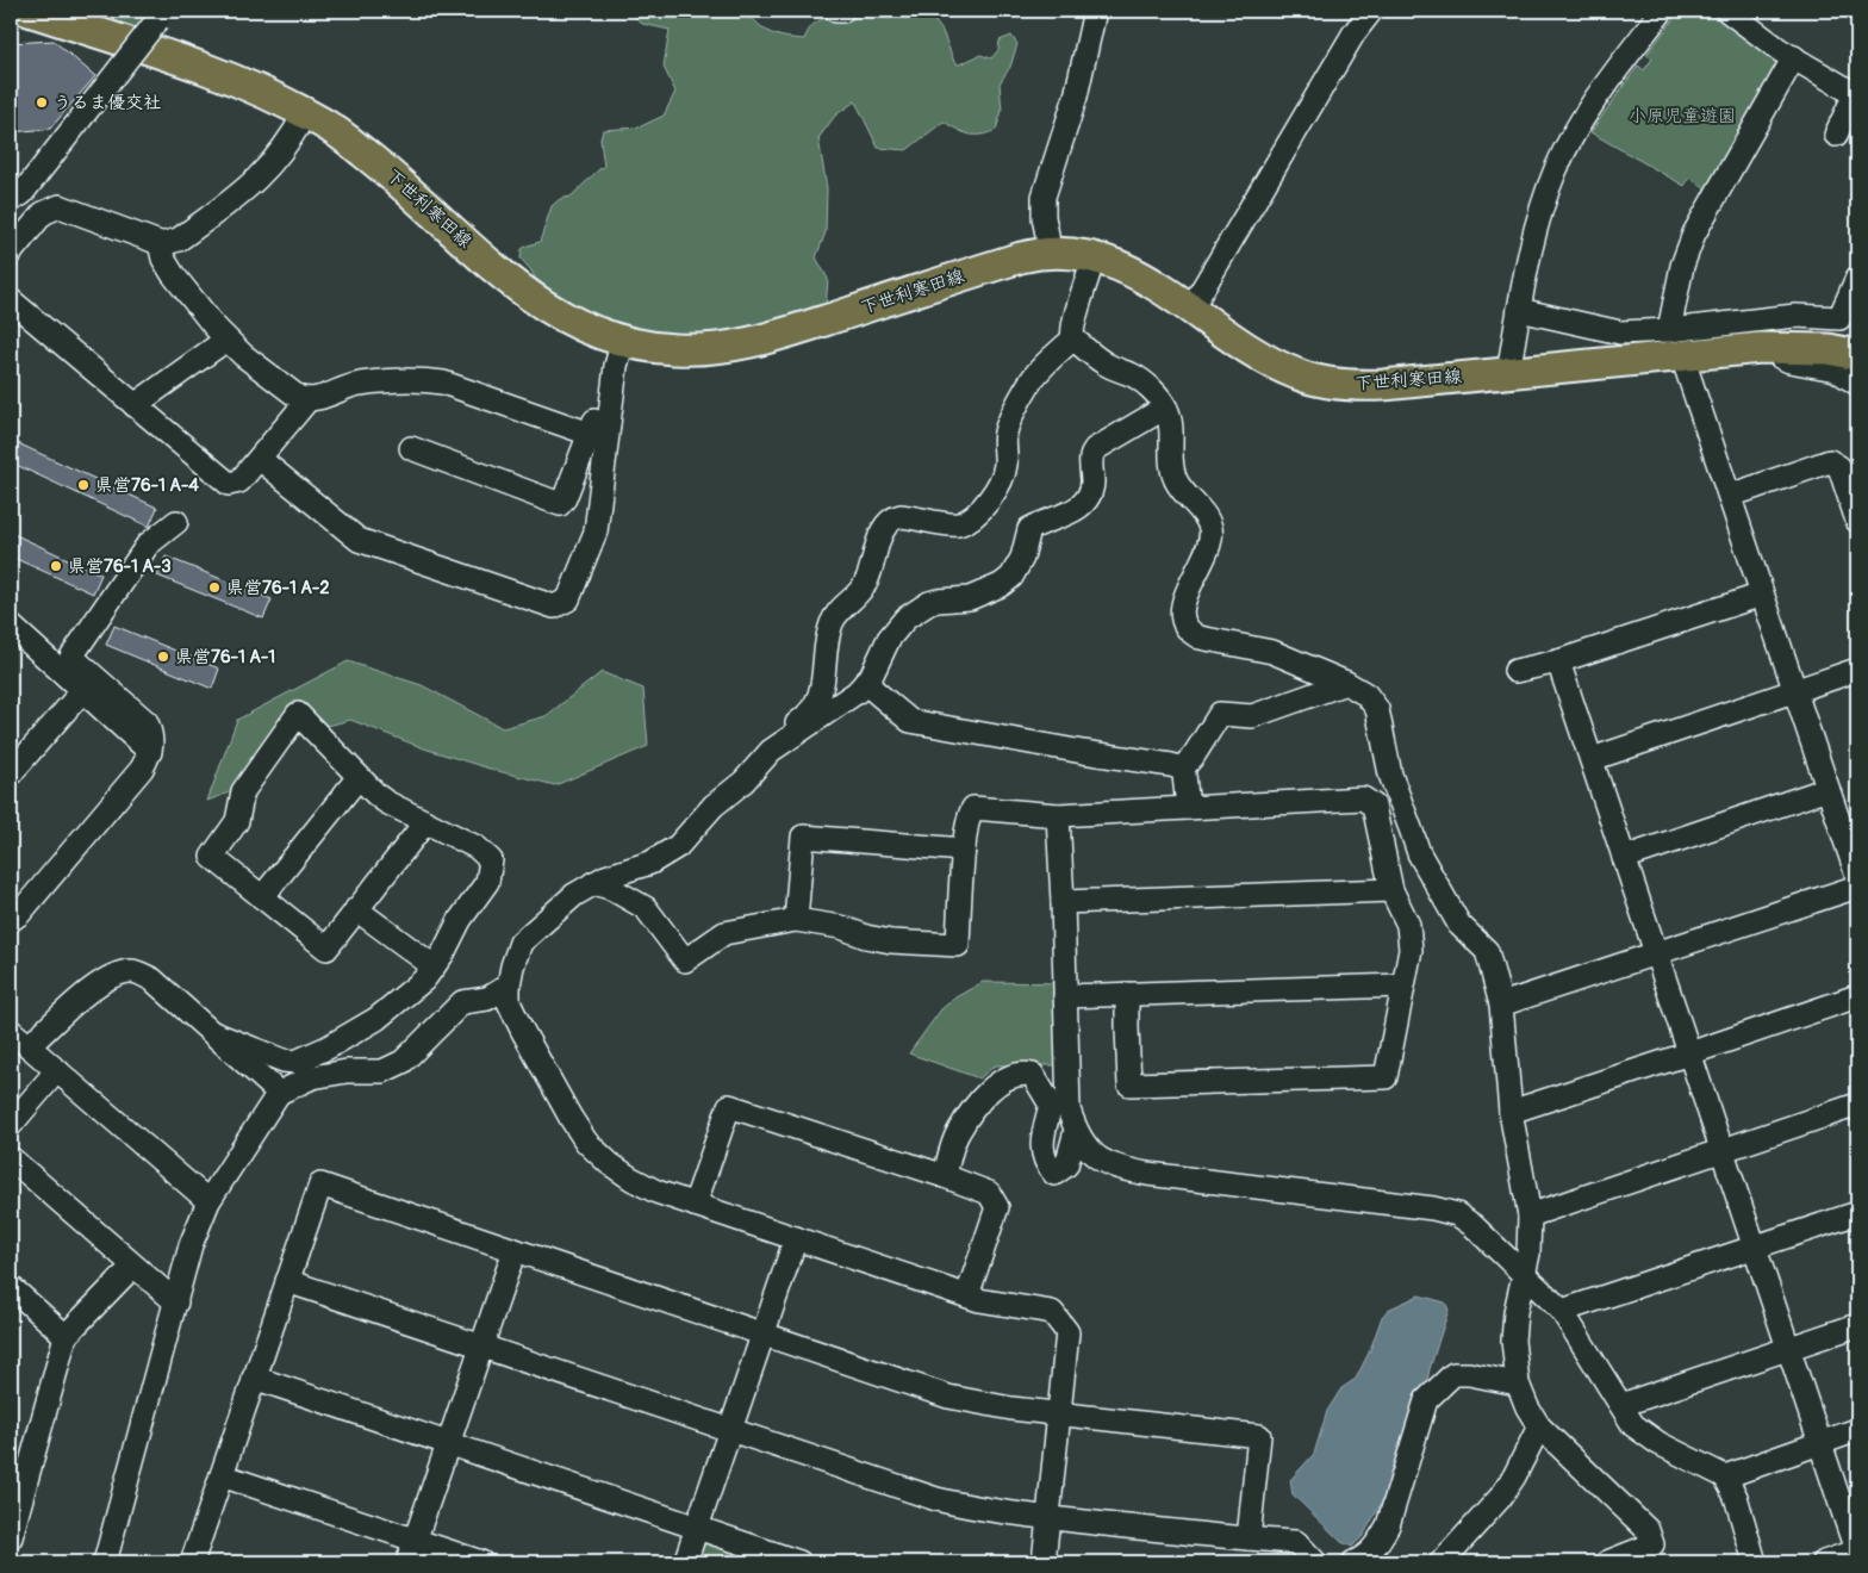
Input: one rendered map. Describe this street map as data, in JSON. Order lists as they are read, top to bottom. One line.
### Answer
{"streets":{"main road":["下世利寒田線"]},"parks":["小原児童遊園"],"places":["うるま優交社","県営76-1 A-4","県営76-1 A-3","県営76-1 A-2","県営76-1 A-1"]}
